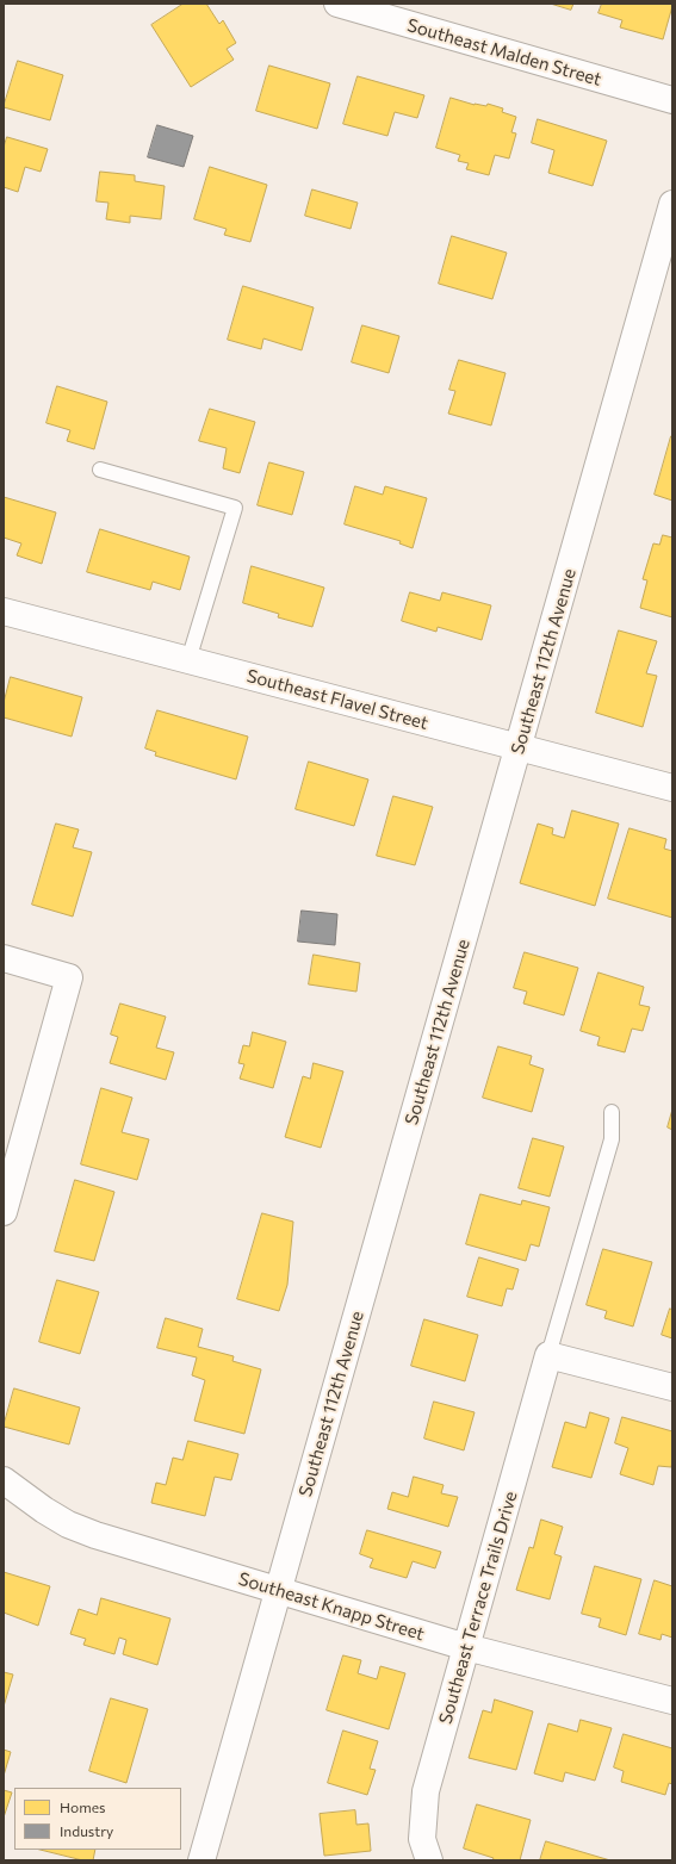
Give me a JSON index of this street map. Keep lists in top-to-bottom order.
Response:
{
  "streets": {
    "street": [
      "Southeast Malden Street",
      "Southeast 112th Avenue",
      "Southeast Flavel Street",
      "Southeast Knapp Street",
      "Southeast Terrace Trails Drive"
    ]
  },
  "crossings": [
    ["Southeast 112th Avenue", "Southeast Flavel Street"],
    ["Southeast 112th Avenue", "Southeast Knapp Street"],
    ["Southeast Knapp Street", "Southeast Terrace Trails Drive"]
  ],
  "legend": ["Homes", "Industry"]
}
